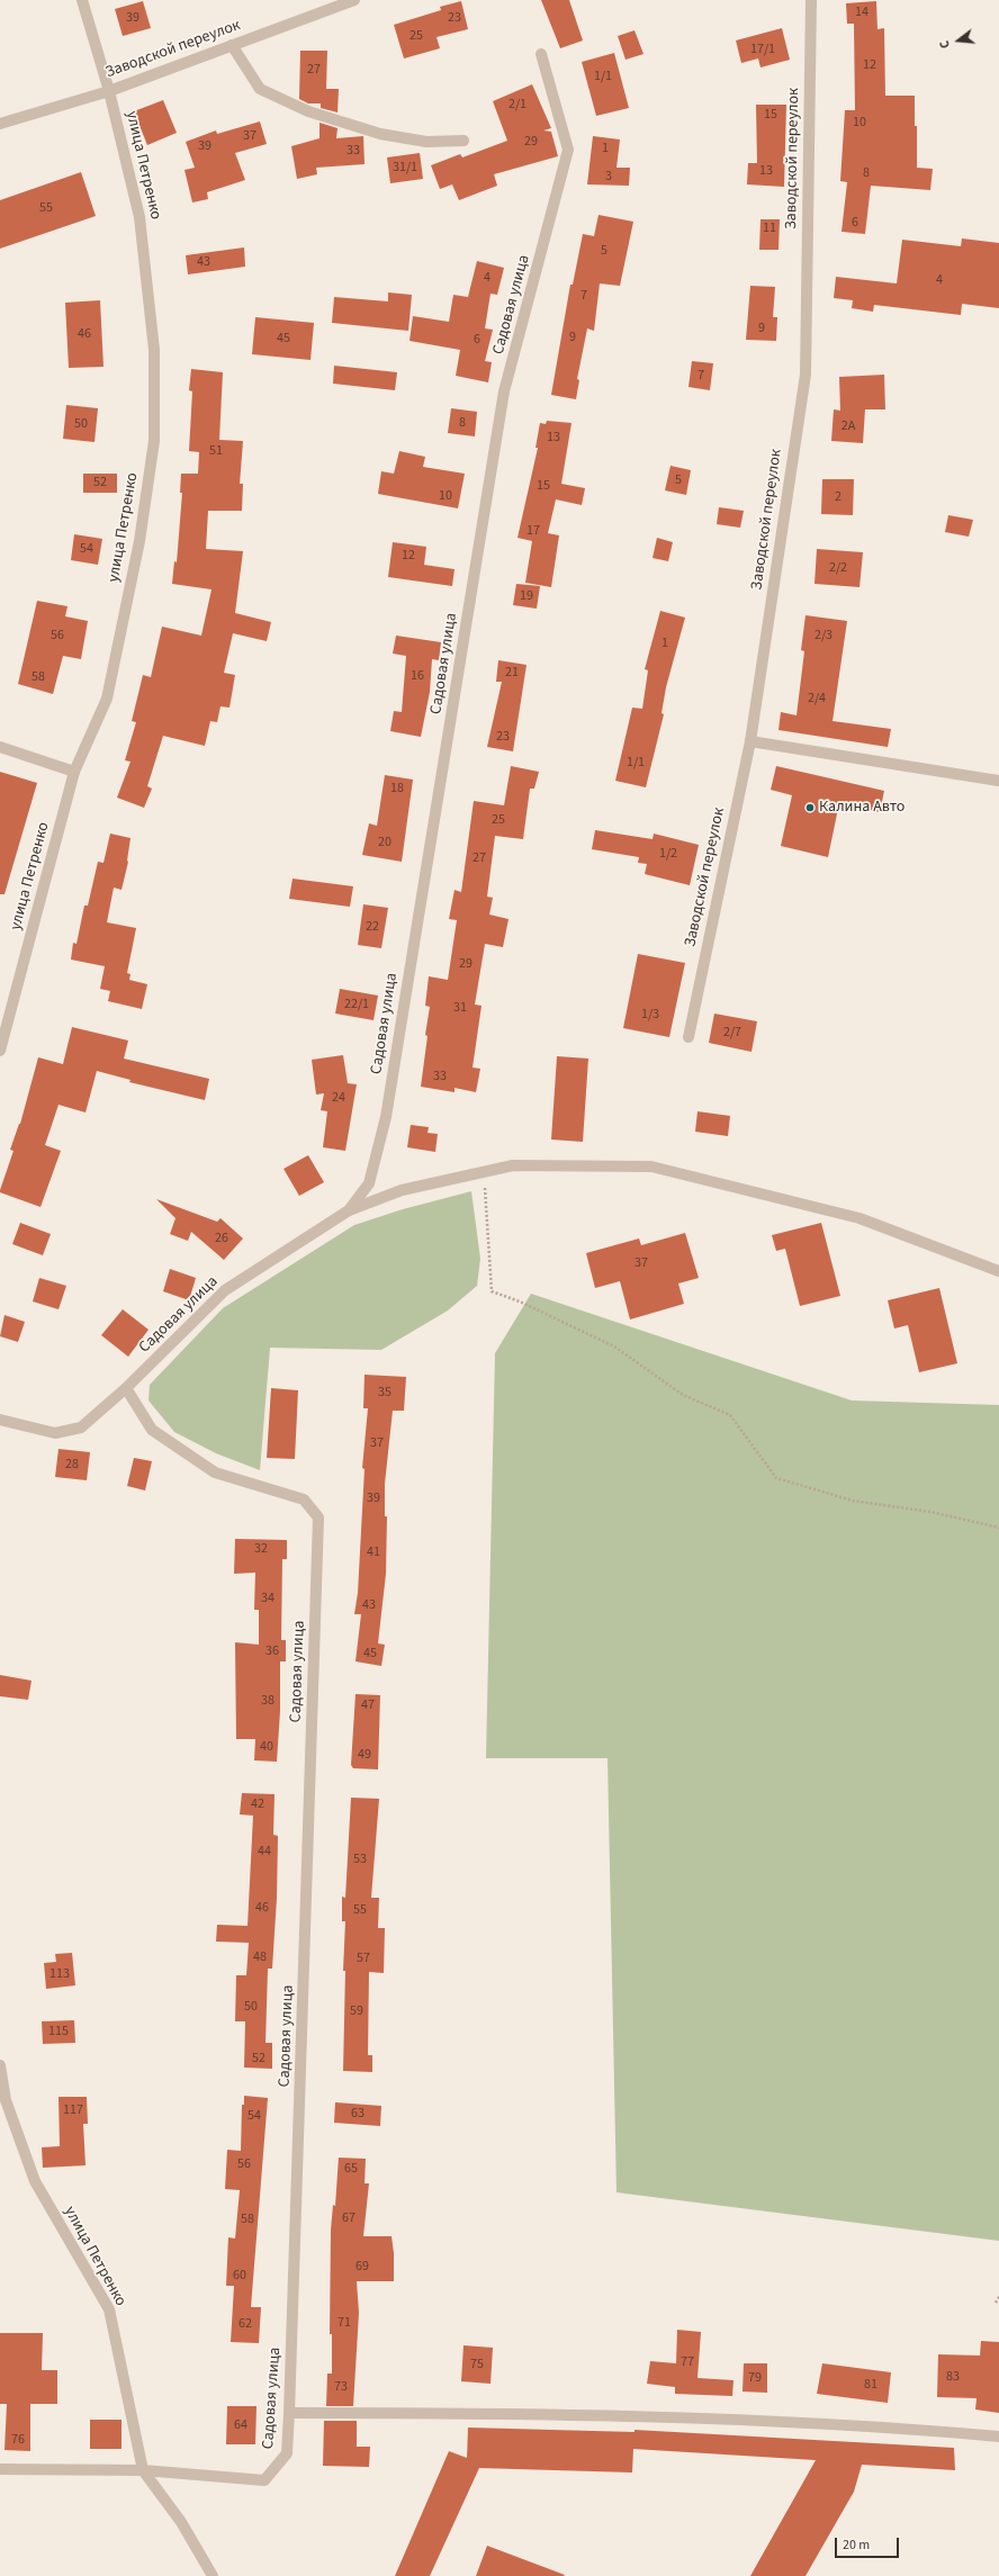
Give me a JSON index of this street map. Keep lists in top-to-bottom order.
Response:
{
  "streets": {
    "street": ["Заводской переулок", "улица Петренко", "Садовая улица"]
  },
  "crossings": [
    ["Заводской переулок", "улица Петренко"],
    ["улица Петренко", "Садовая улица"]
  ],
  "places": ["Калина Авто"],
  "house_numbers": [
    "14",
    "39",
    "23",
    "25",
    "17/1",
    "12",
    "27",
    "1/1",
    "2/1",
    "15",
    "10",
    "37",
    "29",
    "39",
    "1",
    "33",
    "31/1",
    "13",
    "8",
    "3",
    "55",
    "6",
    "11",
    "5",
    "43",
    "4",
    "4",
    "7",
    "9",
    "46",
    "9",
    "45",
    "6",
    "7",
    "8",
    "50",
    "2А",
    "13",
    "51",
    "5",
    "52",
    "15",
    "10",
    "2",
    "17",
    "54",
    "12",
    "2/2",
    "19",
    "56",
    "2/3",
    "1",
    "21",
    "16",
    "58",
    "2/4",
    "23",
    "1/1",
    "18",
    "25",
    "20",
    "1/2",
    "27",
    "22",
    "29",
    "22/1",
    "31",
    "1/3",
    "2/7",
    "33",
    "24",
    "26",
    "37",
    "35",
    "37",
    "28",
    "39",
    "32",
    "41",
    "34",
    "43",
    "36",
    "45",
    "38",
    "47",
    "40",
    "49",
    "42",
    "44",
    "53",
    "46",
    "55",
    "48",
    "57",
    "113",
    "50",
    "59",
    "115",
    "52",
    "117",
    "63",
    "54",
    "56",
    "65",
    "67",
    "58",
    "69",
    "60",
    "71",
    "62",
    "77",
    "75",
    "83",
    "79",
    "81",
    "73",
    "64",
    "76"
  ],
  "scale_bar": "20 m",
  "north": "left"
}
